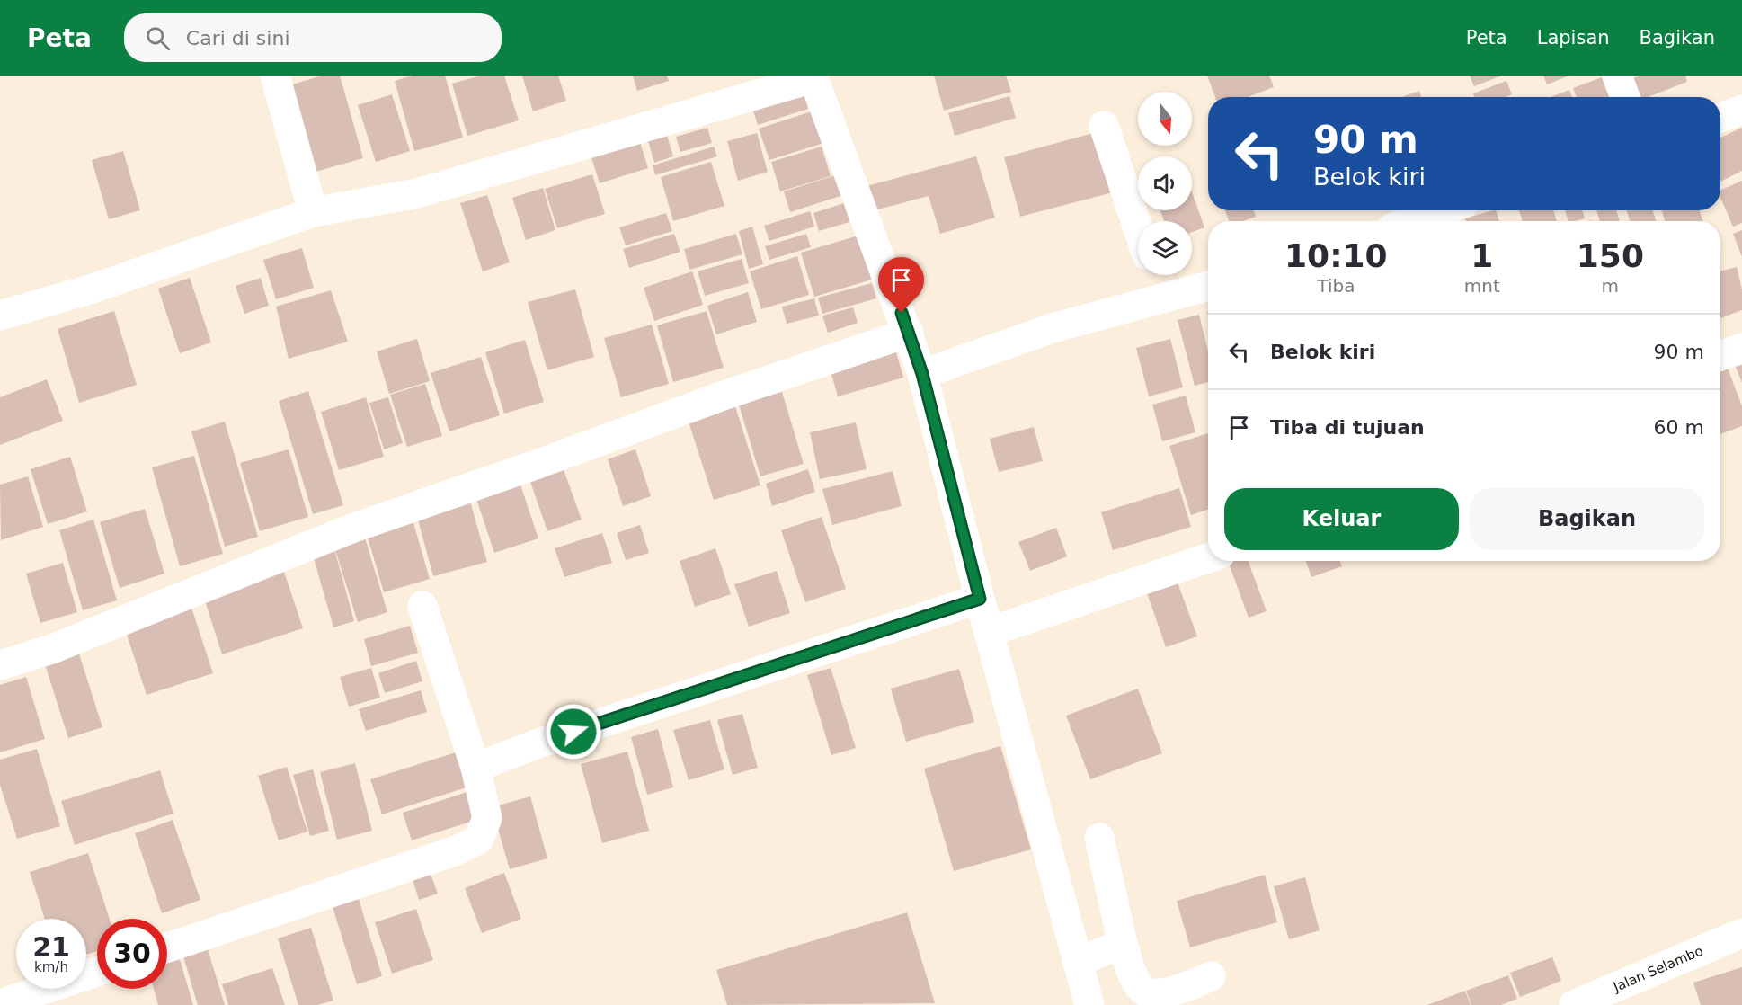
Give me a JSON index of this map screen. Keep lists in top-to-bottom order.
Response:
{
  "streets": {
    "street": ["Jalan Selambo"]
  },
  "north": "bottom",
  "page": {
    "header": "Peta",
    "search": "Cari di sini",
    "nav": ["Peta", "Lapisan", "Bagikan"],
    "turn": ["90 m", "Belok kiri"],
    "eta": [
      "10:10",
      "Tiba",
      "1",
      "mnt",
      "150",
      "m"
    ],
    "list": [
      {
        "name": "Belok kiri",
        "value": "90 m"
      },
      {
        "name": "Tiba di tujuan",
        "value": "60 m"
      }
    ],
    "buttons": ["Keluar", "Bagikan"],
    "speed": "21 km/h",
    "limit": "30"
  }
}
